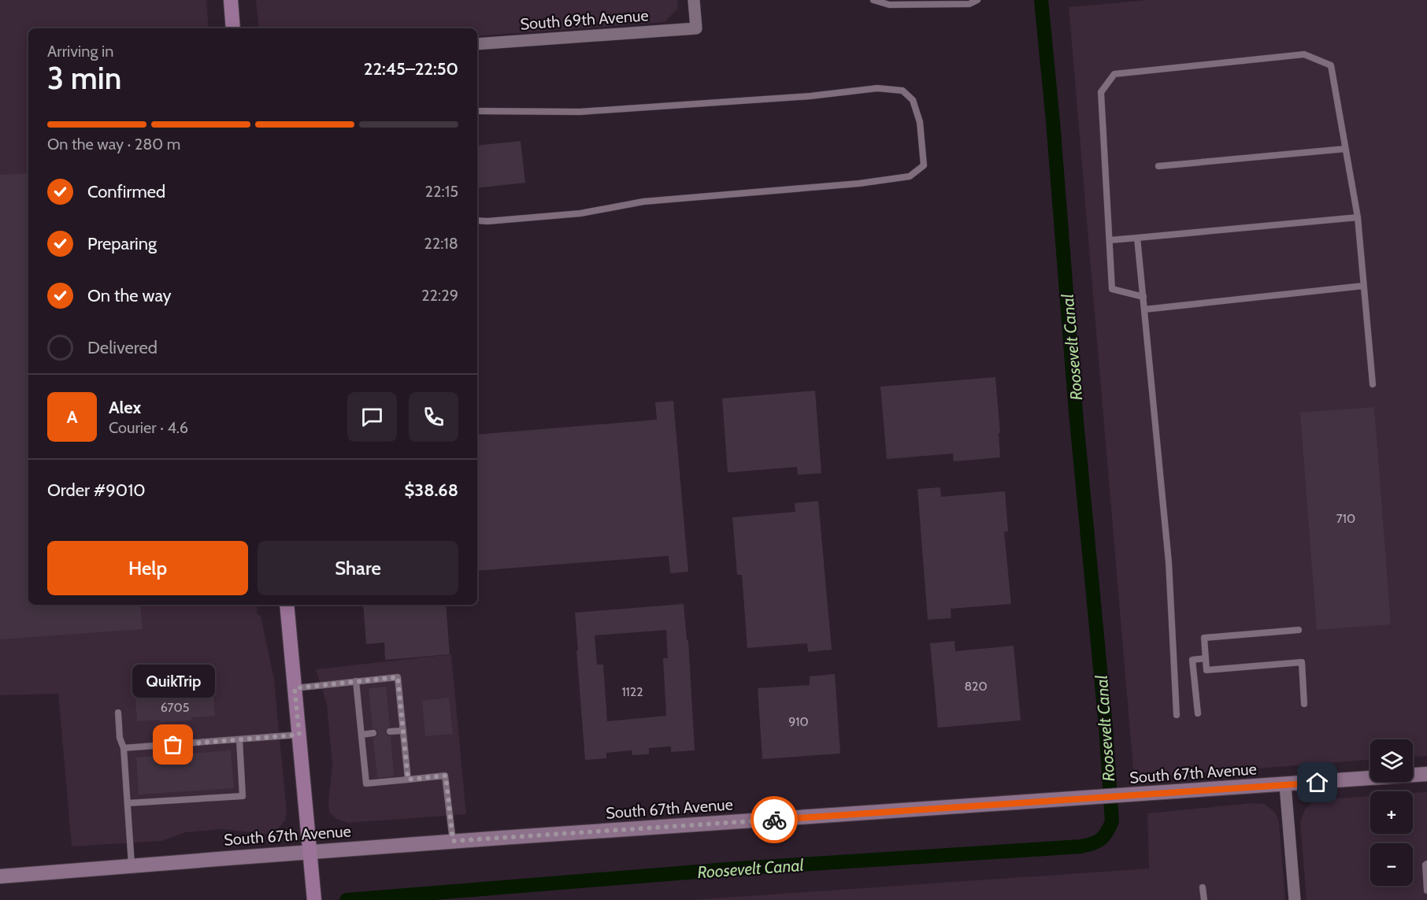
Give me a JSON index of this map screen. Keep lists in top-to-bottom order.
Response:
{
  "streets": {
    "main road": ["South 67th Avenue"],
    "street": ["South 69th Avenue"]
  },
  "water": ["Roosevelt Canal"],
  "places": ["QuikTrip"],
  "house_numbers": [
    "710",
    "820",
    "1122",
    "6705",
    "910"
  ],
  "page": {
    "heading": ["3 min", "Arriving in", "22:45–22:50"],
    "panel": [
      "Alex",
      "Courier · 4.6",
      "Order #9010",
      "$38.68"
    ],
    "bar": "On the way · 280 m",
    "list": [
      ["Confirmed", "22:15"],
      ["Preparing", "22:18"],
      ["On the way", "22:29"],
      "Delivered"
    ],
    "round": "A",
    "buttons": ["Help", "Share"],
    "bubble": "QuikTrip",
    "map_buttons": ["+", "−"]
  }
}
